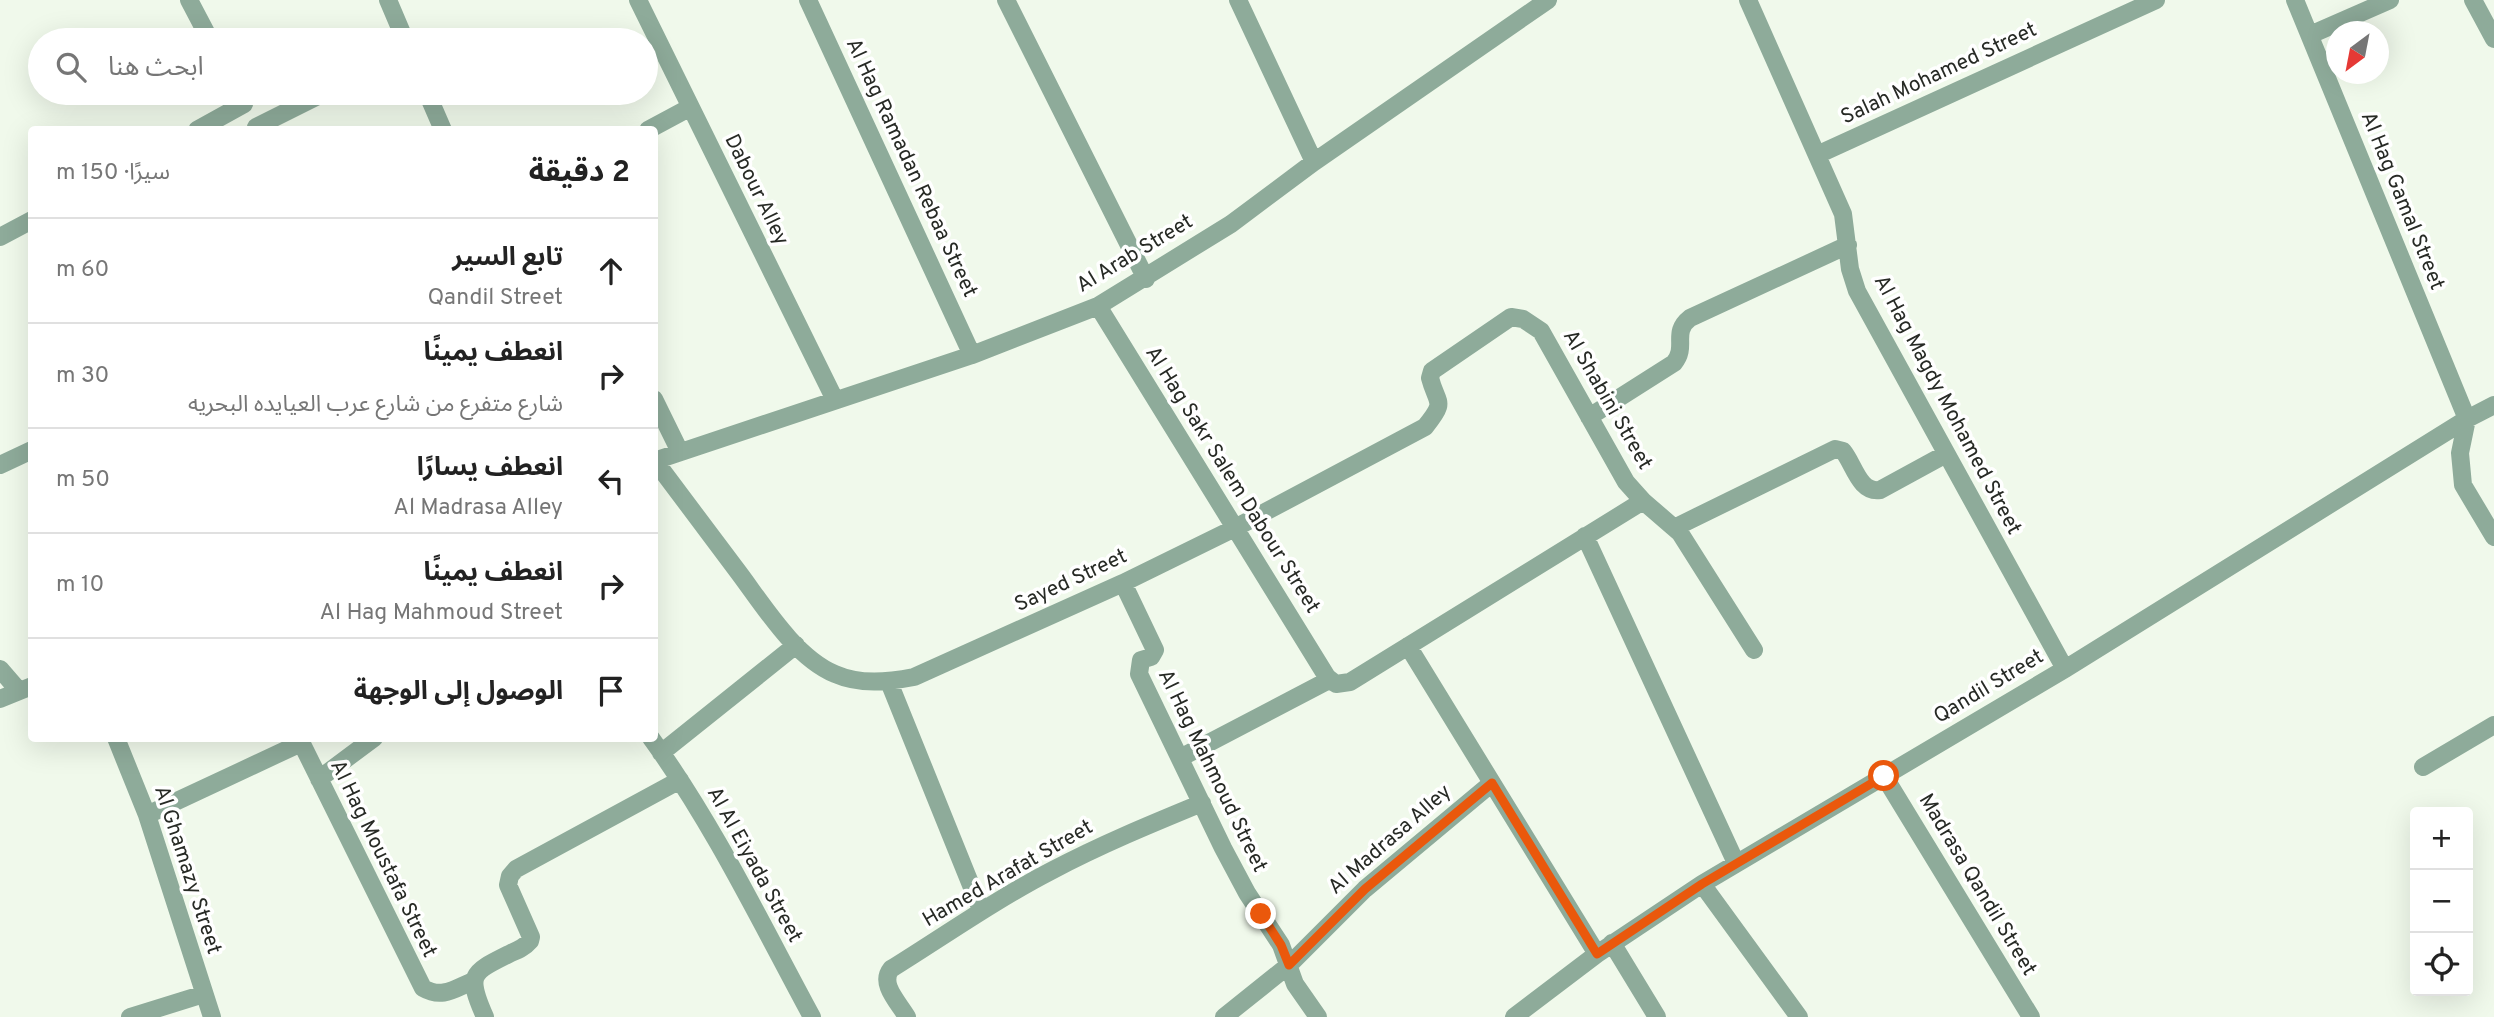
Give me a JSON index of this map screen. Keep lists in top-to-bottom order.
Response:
{
  "streets": {
    "street": [
      "Salah Mohamed Street",
      "Al Hag Ramadan Rebaa Street",
      "Dabour Alley",
      "Al Hag Gamal Street",
      "Al Arab Street",
      "Al Shabini Street",
      "Al Hag Magdy Mohamed Street",
      "Al Hag Sakr Salem Dabour Street",
      "Sayed Street",
      "Qandil Street",
      "Al Hag Mahmoud Street",
      "Al Madrasa Alley",
      "Al Hag Moustafa Street",
      "Al Al Eiyada Street",
      "Al Ghamazy Street",
      "Hamed Arafat Street",
      "Madrasa Qandil Street"
    ]
  },
  "crossings": [
    ["Salah Mohamed Street", "Al Hag Magdy Mohamed Street"],
    ["Al Hag Ramadan Rebaa Street", "Al Arab Street"],
    ["Dabour Alley", "Al Arab Street"],
    ["Al Hag Gamal Street", "Qandil Street"],
    ["Al Arab Street", "Al Hag Sakr Salem Dabour Street"],
    ["Al Shabini Street", "Sayed Street"],
    ["Al Hag Magdy Mohamed Street", "Qandil Street"],
    ["Al Hag Sakr Salem Dabour Street", "Sayed Street"],
    ["Sayed Street", "Al Hag Mahmoud Street"],
    ["Qandil Street", "Madrasa Qandil Street"],
    ["Al Hag Mahmoud Street", "Al Madrasa Alley"],
    ["Al Hag Mahmoud Street", "Hamed Arafat Street"]
  ],
  "north": "bottom left",
  "page": {
    "search": "ابحث هنا",
    "heading": ["2 دقيقة", "سيرًا · 150 m"],
    "list": [
      ["تابع السير", "Qandil Street", "60 m"],
      ["انعطف يمينًا", "شارع متفرع من شارع عرب العيايده البحريه", "30 m"],
      ["انعطف يسارًا", "Al Madrasa Alley", "50 m"],
      ["انعطف يمينًا", "Al Hag Mahmoud Street", "10 m"],
      "الوصول إلى الوجهة"
    ],
    "map_buttons": ["+", "−"]
  }
}
